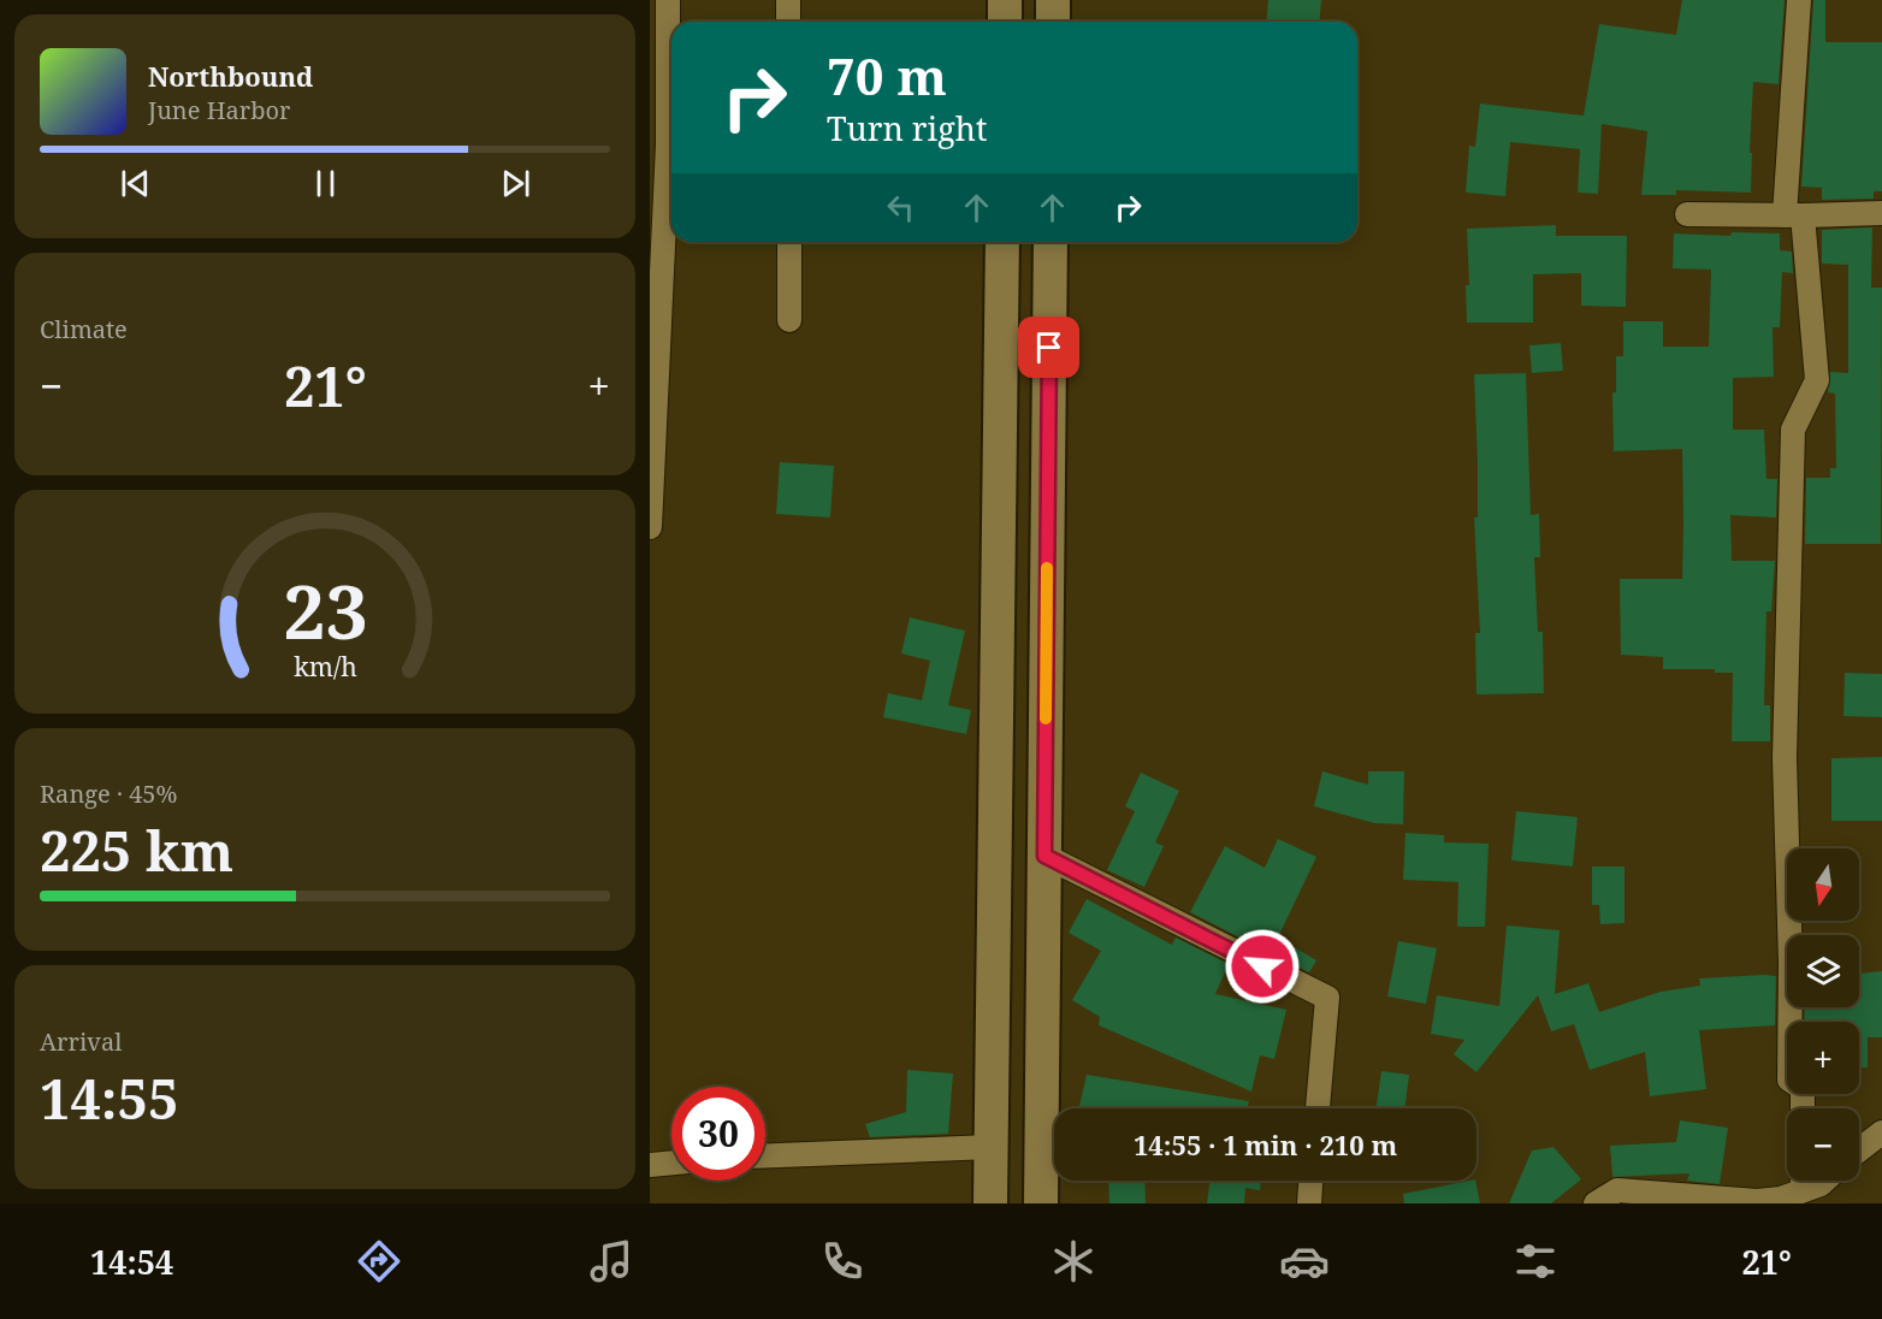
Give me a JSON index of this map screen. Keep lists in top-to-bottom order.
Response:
{
  "north": "bottom",
  "page": {
    "turn": ["70 m", "Turn right"],
    "song": ["Northbound", "June Harbor"],
    "tile": [
      "Climate",
      ["Range · 45%", "225 km"],
      ["Arrival", "14:55"]
    ],
    "heat": ["−", "21°", "+"],
    "map_buttons": ["+", "−"],
    "limit": "30",
    "trip": "14:55 · 1 min · 210 m",
    "tabs": ["14:54", "21°"],
    "gauge": ["23", "km/h"]
  }
}
